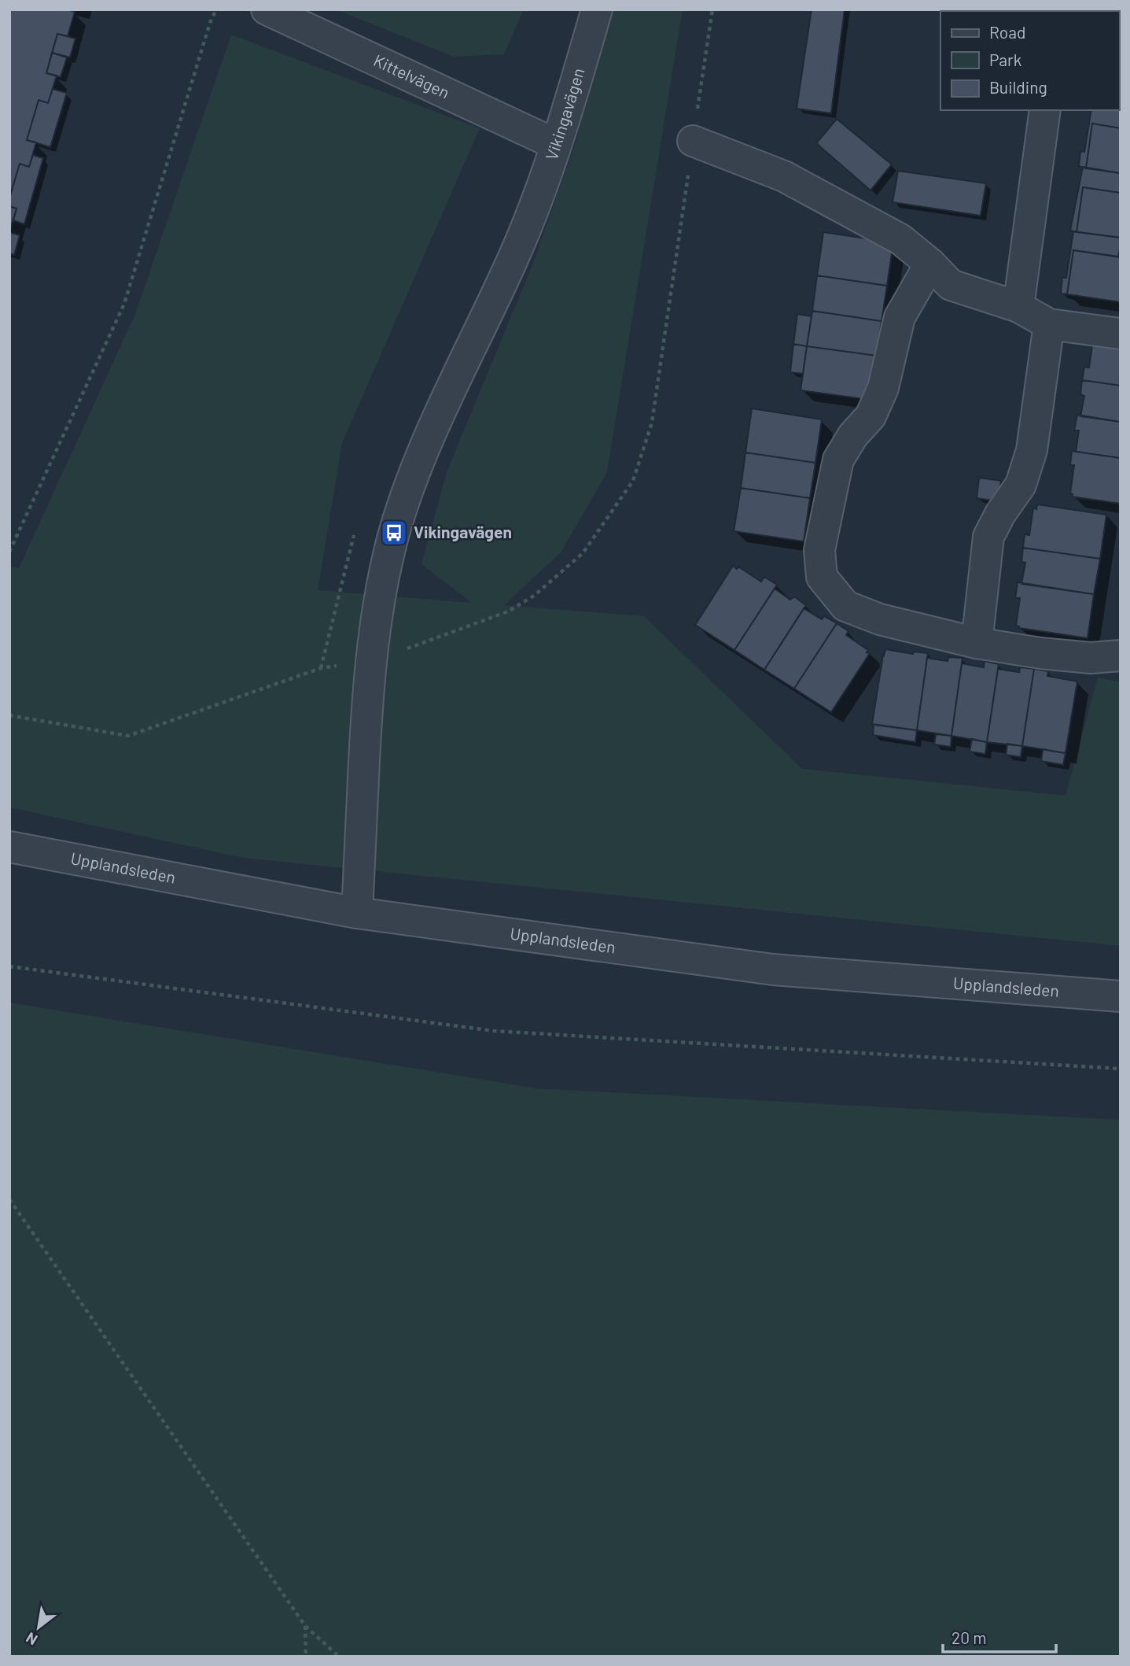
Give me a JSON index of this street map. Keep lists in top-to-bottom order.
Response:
{
  "streets": {
    "street": ["Kittelvägen", "Vikingavägen", "Upplandsleden"]
  },
  "crossings": [
    ["Kittelvägen", "Vikingavägen"],
    ["Vikingavägen", "Upplandsleden"]
  ],
  "places": {
    "bus stop": ["Vikingavägen"]
  },
  "legend": ["Road", "Park", "Building"],
  "scale_bar": "20 m",
  "north": "bottom left"
}
